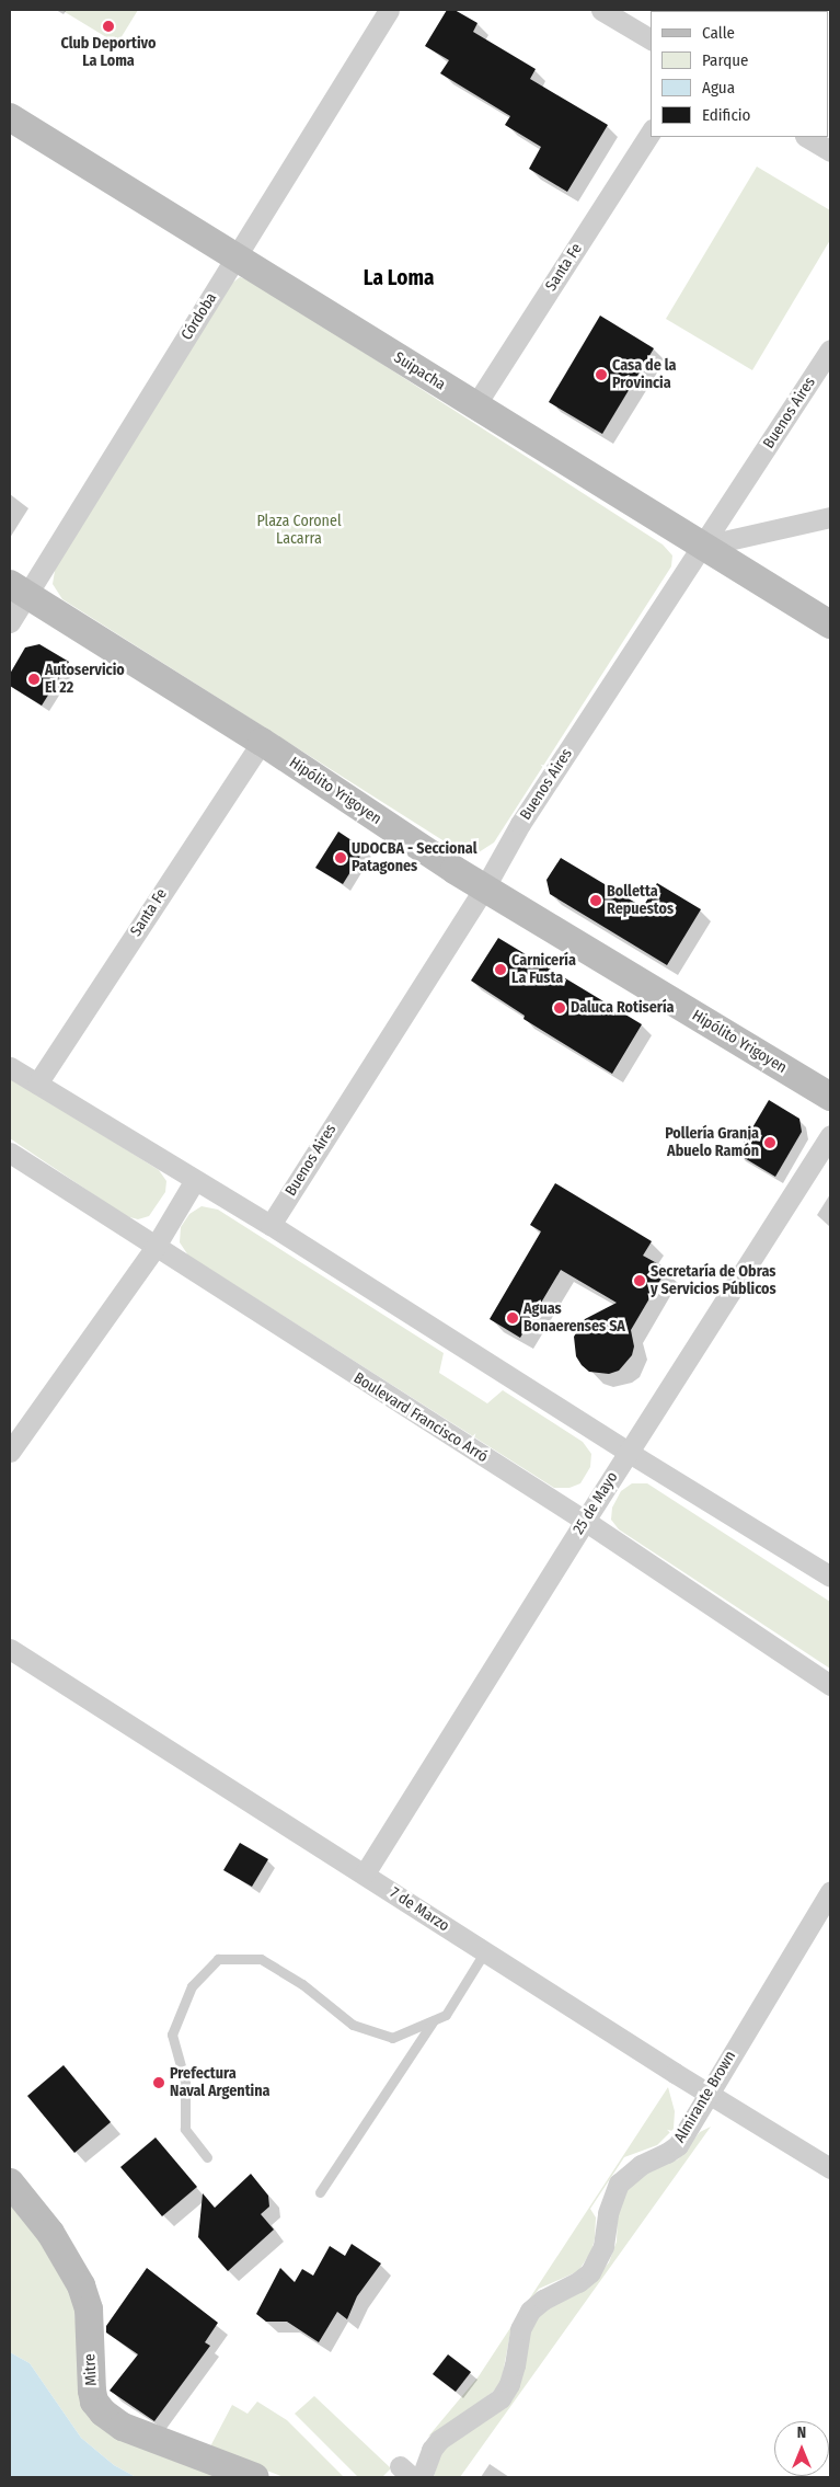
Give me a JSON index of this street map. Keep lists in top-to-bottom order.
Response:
{
  "streets": {
    "street": [
      "Santa Fe",
      "Córdoba",
      "Suipacha",
      "Buenos Aires",
      "Hipólito Yrigoyen",
      "Boulevard Francisco Arró",
      "25 de Mayo",
      "7 de Marzo",
      "Almirante Brown",
      "Mitre"
    ]
  },
  "crossings": [
    ["Santa Fe", "Suipacha"],
    ["Santa Fe", "Hipólito Yrigoyen"],
    ["Córdoba", "Suipacha"],
    ["Córdoba", "Hipólito Yrigoyen"],
    ["Suipacha", "Buenos Aires"],
    ["Buenos Aires", "Hipólito Yrigoyen"],
    ["Boulevard Francisco Arró", "25 de Mayo"],
    ["25 de Mayo", "7 de Marzo"],
    ["7 de Marzo", "Almirante Brown"]
  ],
  "districts": ["La Loma"],
  "parks": ["Plaza Coronel Lacarra"],
  "places": [
    "Club Deportivo La Loma",
    "Casa de la Provincia",
    "Autoservicio El 22",
    "UDOCBA - Seccional Patagones",
    "Bolletta Repuestos",
    "Carnicería La Fusta",
    "Daluca Rotisería",
    "Pollería Granja Abuelo Ramón",
    "Secretaría de Obras y Servicios Públicos",
    "Aguas Bonaerenses SA",
    "Prefectura Naval Argentina"
  ],
  "legend": [
    "Calle",
    "Parque",
    "Agua",
    "Edificio"
  ],
  "north": "top"
}
